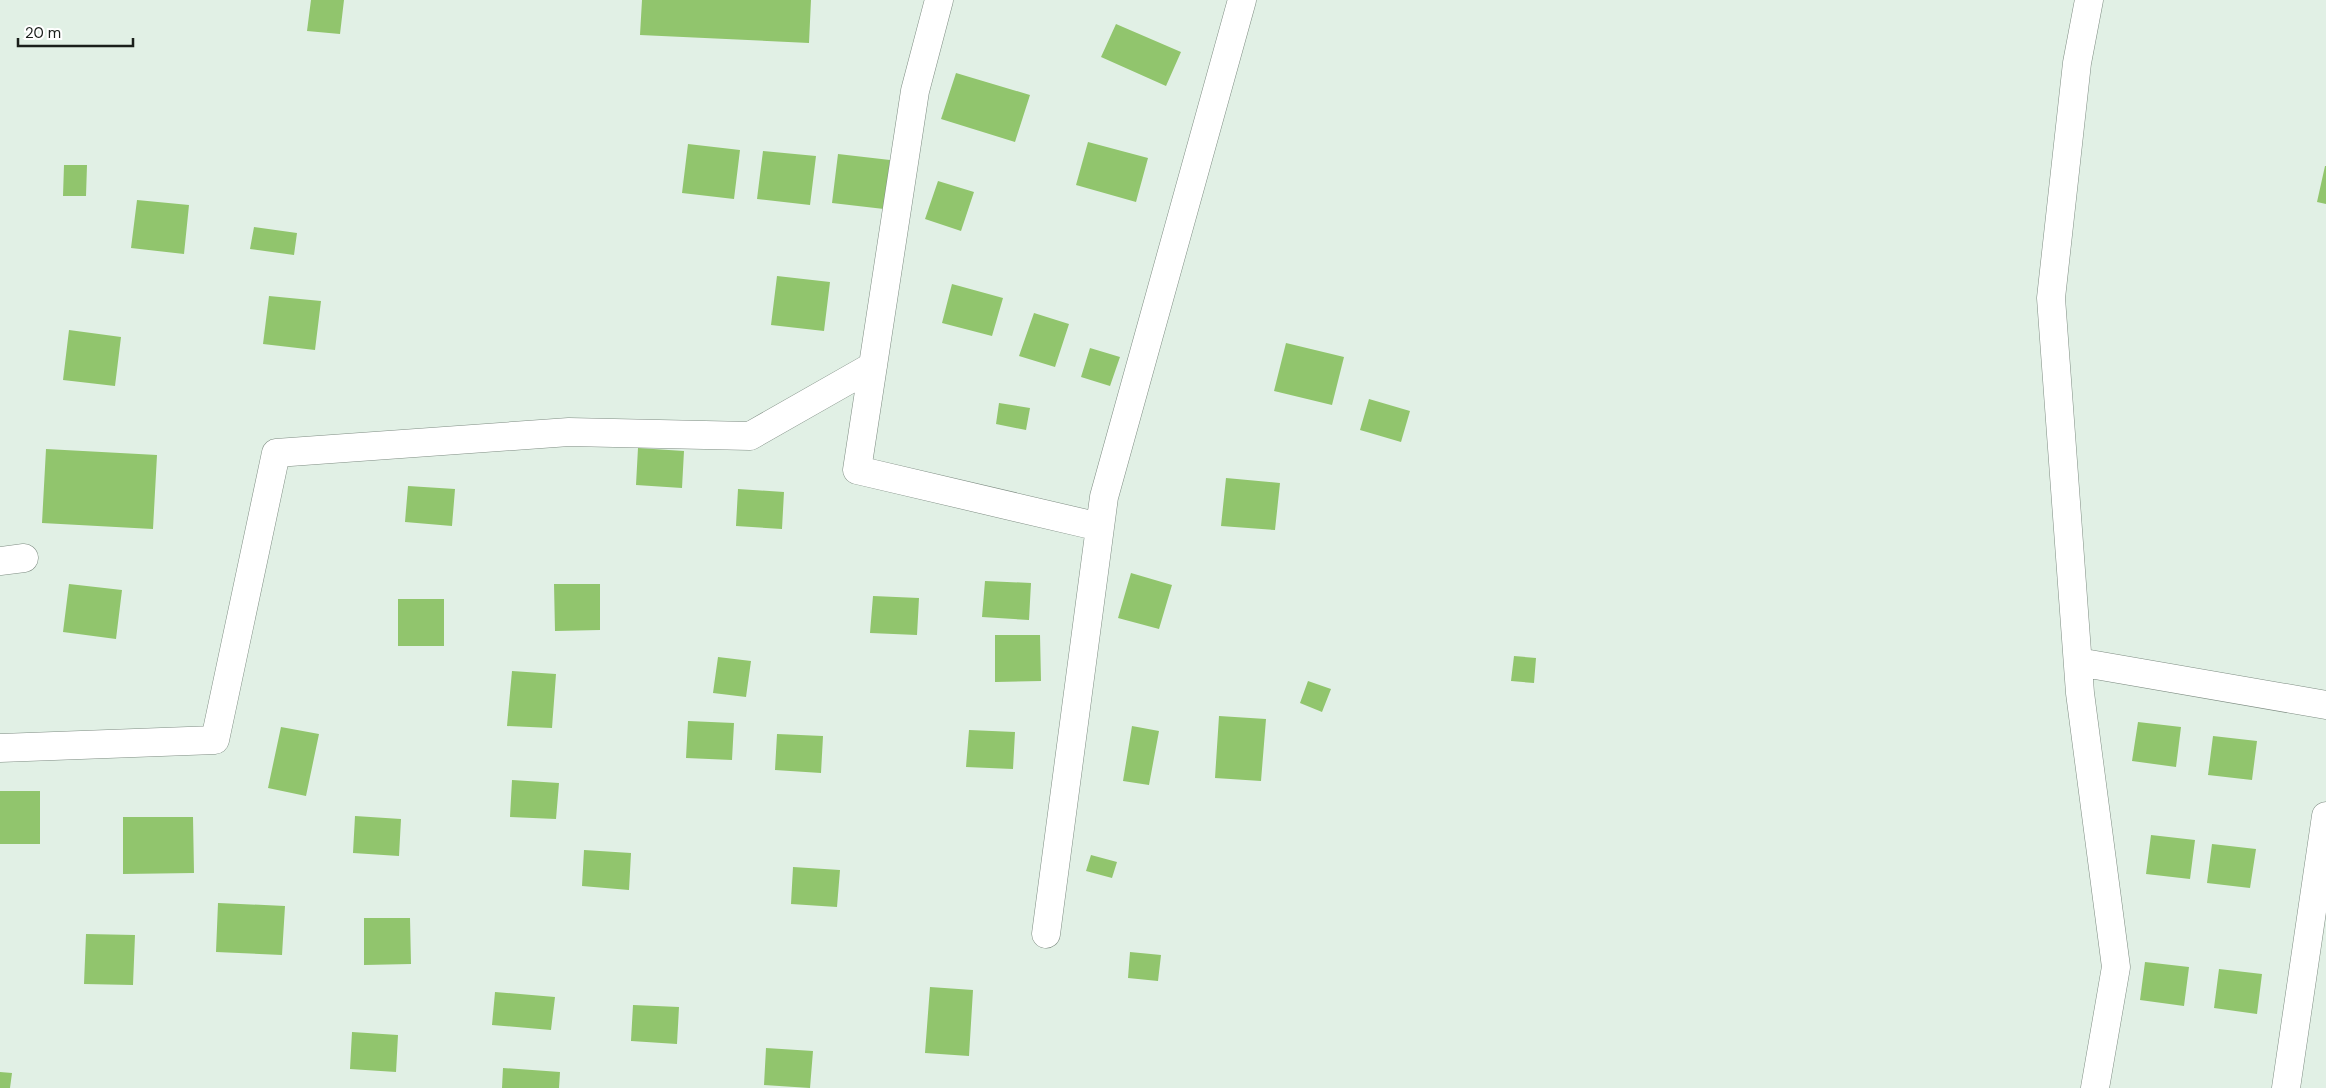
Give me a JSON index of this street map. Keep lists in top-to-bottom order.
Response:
{
  "scale_bar": "20 m"
}
